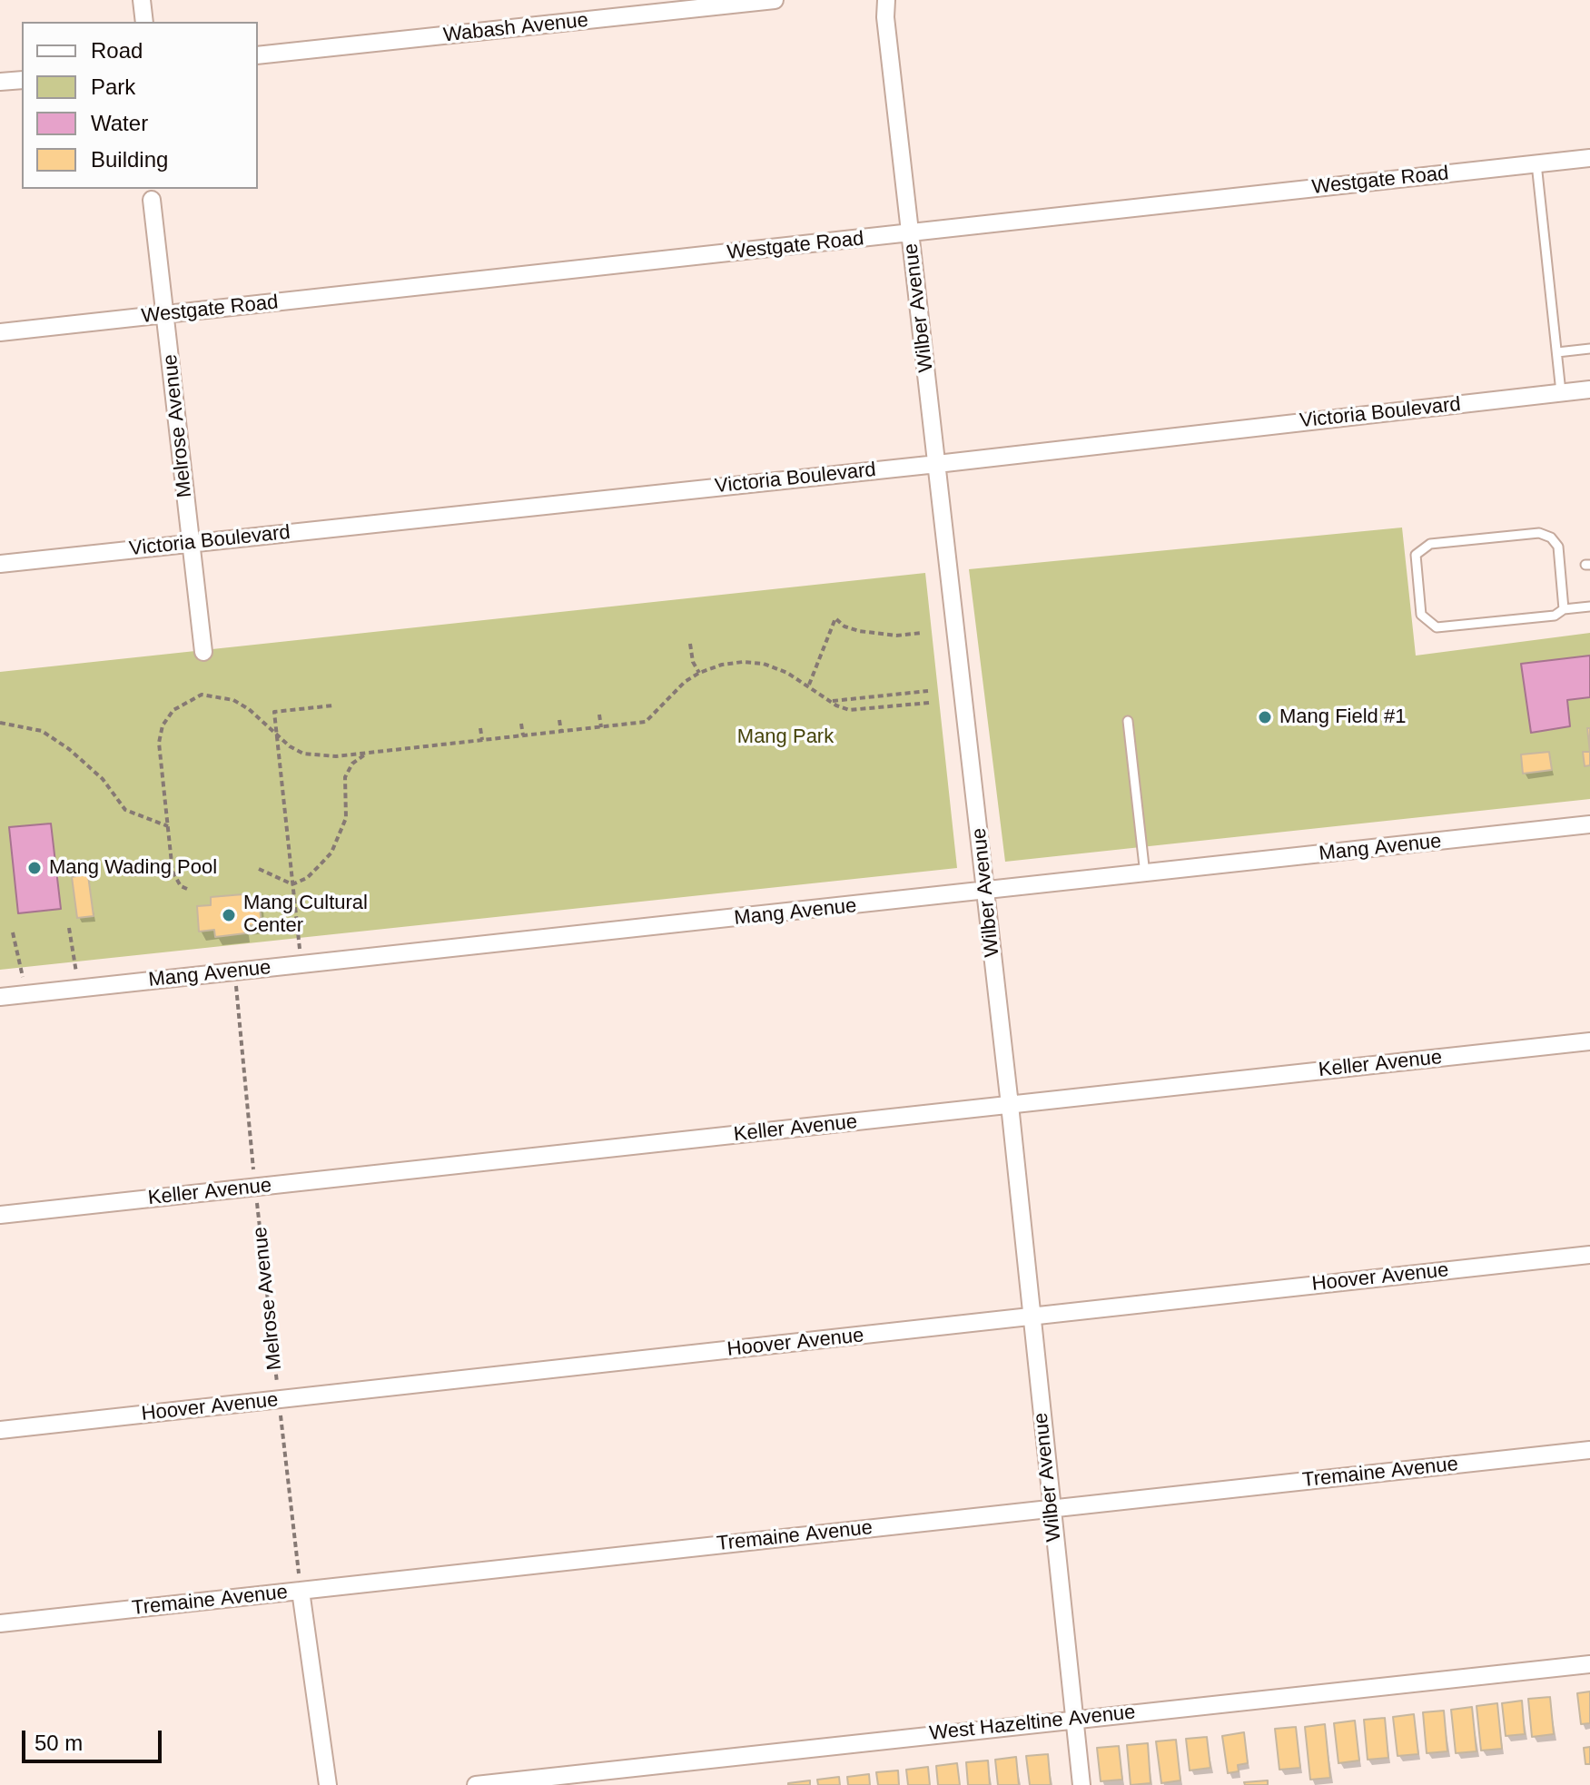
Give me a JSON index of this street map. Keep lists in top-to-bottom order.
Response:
{
  "streets": {
    "street": [
      "Wabash Avenue",
      "Westgate Road",
      "Wilber Avenue",
      "Victoria Boulevard",
      "Melrose Avenue",
      "Mang Avenue",
      "Keller Avenue",
      "Hoover Avenue",
      "Tremaine Avenue",
      "West Hazeltine Avenue"
    ]
  },
  "crossings": [
    ["Westgate Road", "Wilber Avenue"],
    ["Westgate Road", "Melrose Avenue"],
    ["Wilber Avenue", "Victoria Boulevard"],
    ["Wilber Avenue", "Mang Avenue"],
    ["Wilber Avenue", "Keller Avenue"],
    ["Wilber Avenue", "Hoover Avenue"],
    ["Wilber Avenue", "Tremaine Avenue"],
    ["Wilber Avenue", "West Hazeltine Avenue"],
    ["Victoria Boulevard", "Melrose Avenue"],
    ["Melrose Avenue", "Keller Avenue"],
    ["Melrose Avenue", "Hoover Avenue"],
    ["Melrose Avenue", "Tremaine Avenue"]
  ],
  "parks": ["Mang Park"],
  "places": ["Mang Field #1", "Mang Wading Pool", "Mang Cultural Center"],
  "legend": [
    "Road",
    "Park",
    "Water",
    "Building"
  ],
  "scale_bar": "50 m"
}
